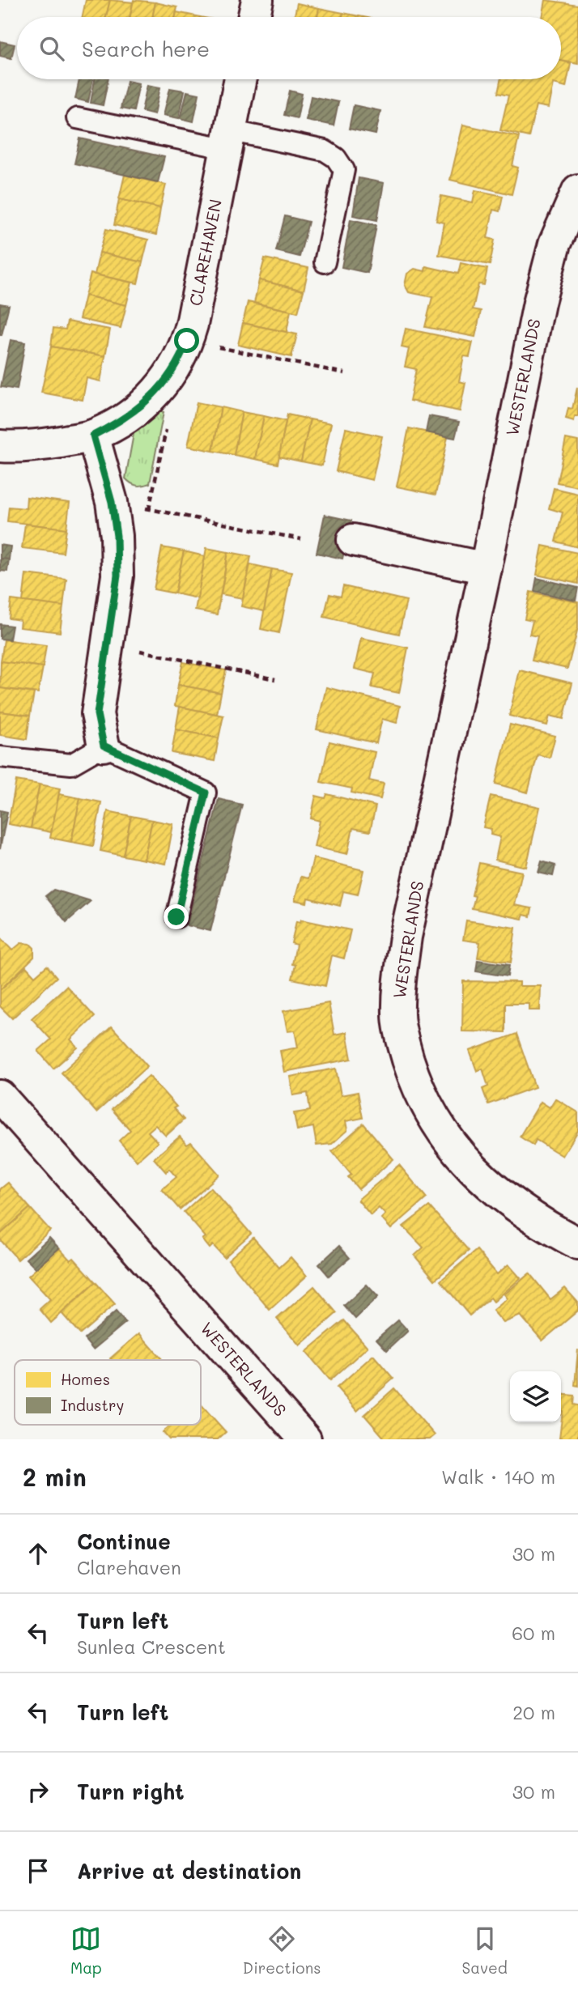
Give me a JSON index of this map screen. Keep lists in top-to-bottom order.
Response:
{
  "streets": {
    "street": ["CLAREHAVEN", "WESTERLANDS"]
  },
  "legend": ["Homes", "Industry"],
  "page": {
    "search": "Search here",
    "heading": ["2 min", "Walk · 140 m"],
    "list": [
      ["Continue", "Clarehaven", "30 m"],
      ["Turn left", "Sunlea Crescent", "60 m"],
      ["Turn left", "20 m"],
      ["Turn right", "30 m"],
      "Arrive at destination"
    ],
    "nav": ["Map", "Directions", "Saved"]
  }
}
